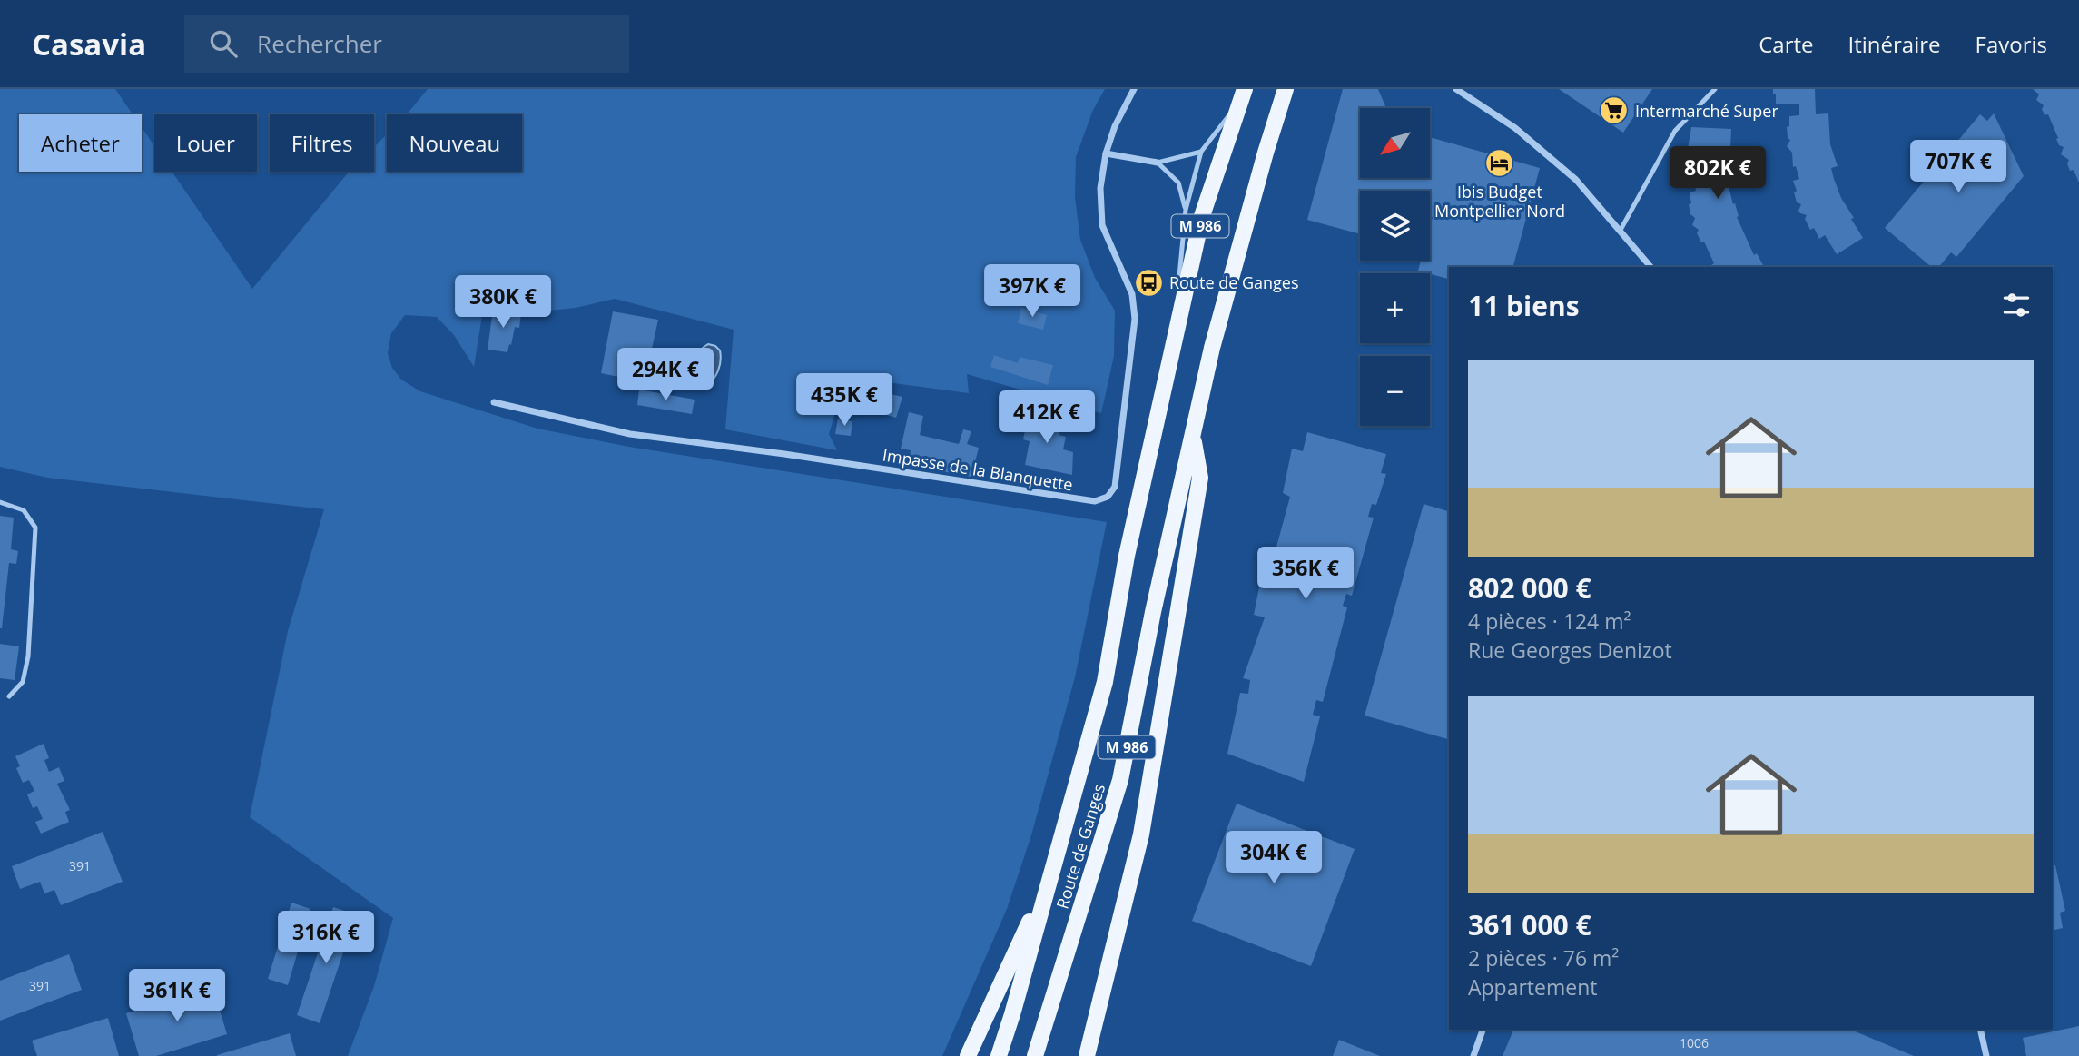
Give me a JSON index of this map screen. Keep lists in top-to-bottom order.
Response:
{
  "streets": {
    "main road": ["M 986", "Route de Ganges"],
    "street": ["Impasse de la Blanquette"]
  },
  "crossings": [
    ["M 986", "Route de Ganges"]
  ],
  "places": {
    "supermarket": ["Intermarché Super"],
    "hotel": ["Ibis Budget Montpellier Nord"],
    "bus stop": ["Route de Ganges"]
  },
  "house_numbers": ["391", "391", "1006"],
  "north": "bottom left",
  "page": {
    "header": "Casavia",
    "search": "Rechercher",
    "nav": ["Carte", "Itinéraire", "Favoris"],
    "map_buttons": ["+", "−"],
    "chip": [
      "Acheter",
      "Louer",
      "Filtres",
      "Nouveau"
    ],
    "price": [
      "707K €",
      "802K €",
      "397K €",
      "380K €",
      "294K €",
      "435K €",
      "412K €",
      "356K €",
      "304K €",
      "316K €",
      "361K €"
    ],
    "heading": "11 biens",
    "list": [
      {
        "name": "802 000 €",
        "note": "4 pièces · 124 m² · Rue Georges Denizot"
      },
      {
        "name": "361 000 €",
        "note": "2 pièces · 76 m² · Appartement"
      }
    ]
  }
}
